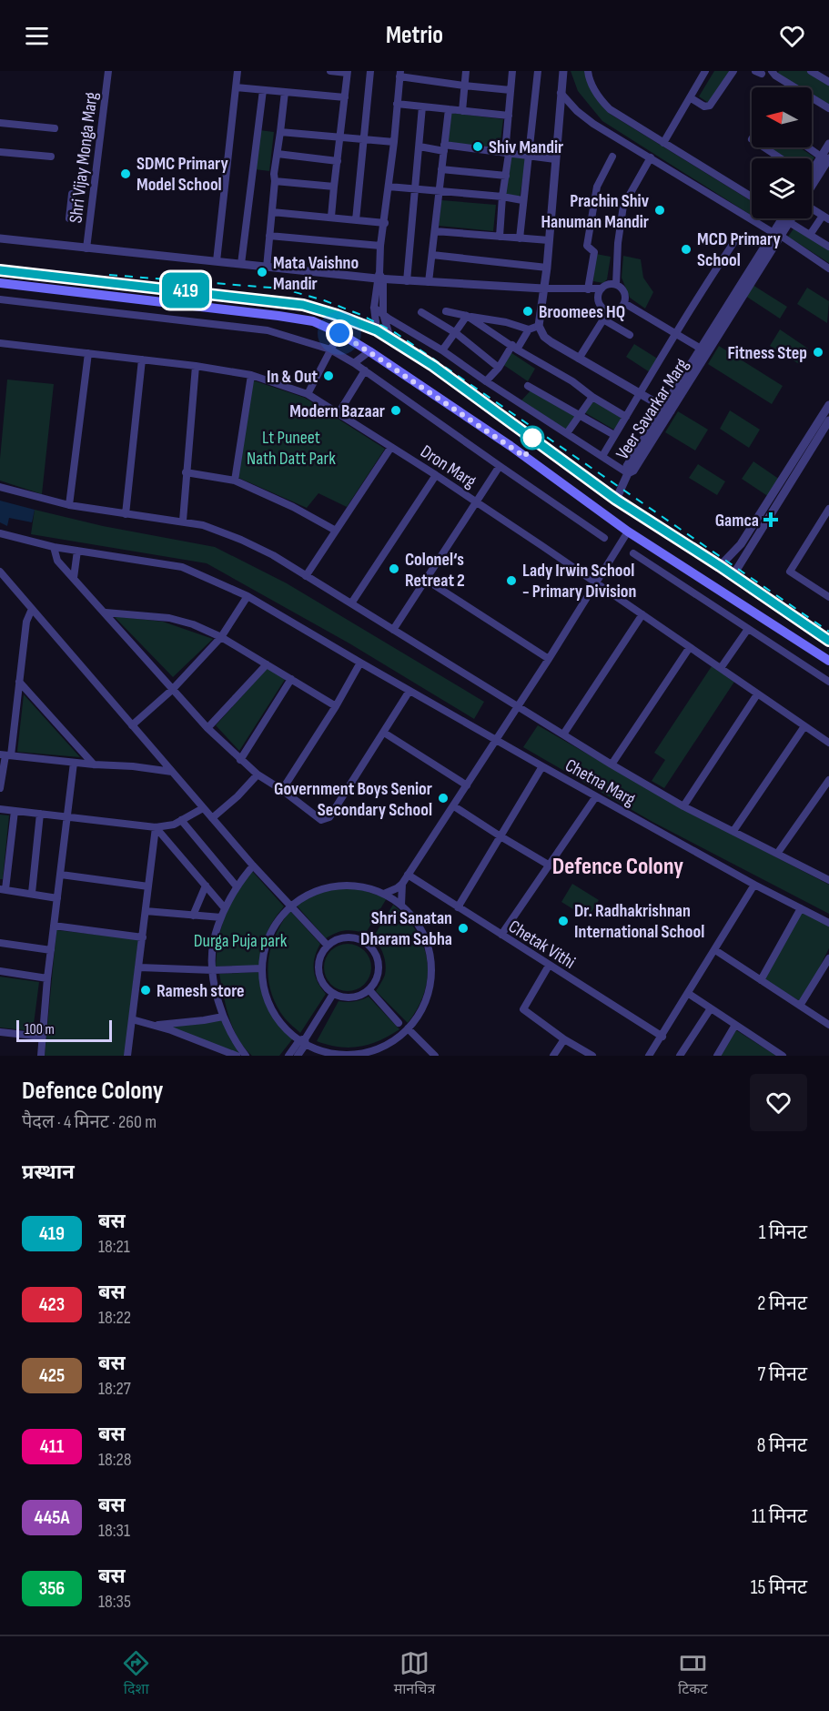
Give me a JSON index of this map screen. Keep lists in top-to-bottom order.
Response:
{
  "streets": {
    "street": [
      "Shri Vijay Monga Marg",
      "Veer Savarkar Marg",
      "Dron Marg",
      "Chetna Marg",
      "Chetak Vithi"
    ]
  },
  "districts": ["Defence Colony"],
  "parks": ["Lt Puneet Nath Datt Park", "Durga Puja park"],
  "places": {
    "other": [
      "Shiv Mandir",
      "SDMC Primary Model School",
      "Prachin Shiv Hanuman Mandir",
      "MCD Primary School",
      "Mata Vaishno Mandir",
      "Broomees HQ",
      "Fitness Step",
      "In & Out",
      "Modern Bazaar",
      "Colonel‘s Retreat 2",
      "Lady Irwin School - Primary Division",
      "Government Boys Senior Secondary School",
      "Dr. Radhakrishnan International School",
      "Shri Sanatan Dharam Sabha",
      "Ramesh store"
    ],
    "health": ["Gamca"]
  },
  "lines": ["bus line 419"],
  "scale_bar": "100 m",
  "north": "left",
  "page": {
    "header": "Metrio",
    "on_map": "419",
    "scale": "100 m",
    "heading": [
      ["Defence Colony", "पैदल · 4 मिनट · 260 m"],
      "प्रस्थान"
    ],
    "list": [
      {
        "mark": "419",
        "name": "बस",
        "note": "18:21",
        "value": "1 मिनट"
      },
      {
        "mark": "423",
        "name": "बस",
        "note": "18:22",
        "value": "2 मिनट"
      },
      {
        "mark": "425",
        "name": "बस",
        "note": "18:27",
        "value": "7 मिनट"
      },
      {
        "mark": "411",
        "name": "बस",
        "note": "18:28",
        "value": "8 मिनट"
      },
      {
        "mark": "445A",
        "name": "बस",
        "note": "18:31",
        "value": "11 मिनट"
      },
      {
        "mark": "356",
        "name": "बस",
        "note": "18:35",
        "value": "15 मिनट"
      }
    ],
    "tabs": ["दिशा", "मानचित्र", "टिकट"]
  }
}
